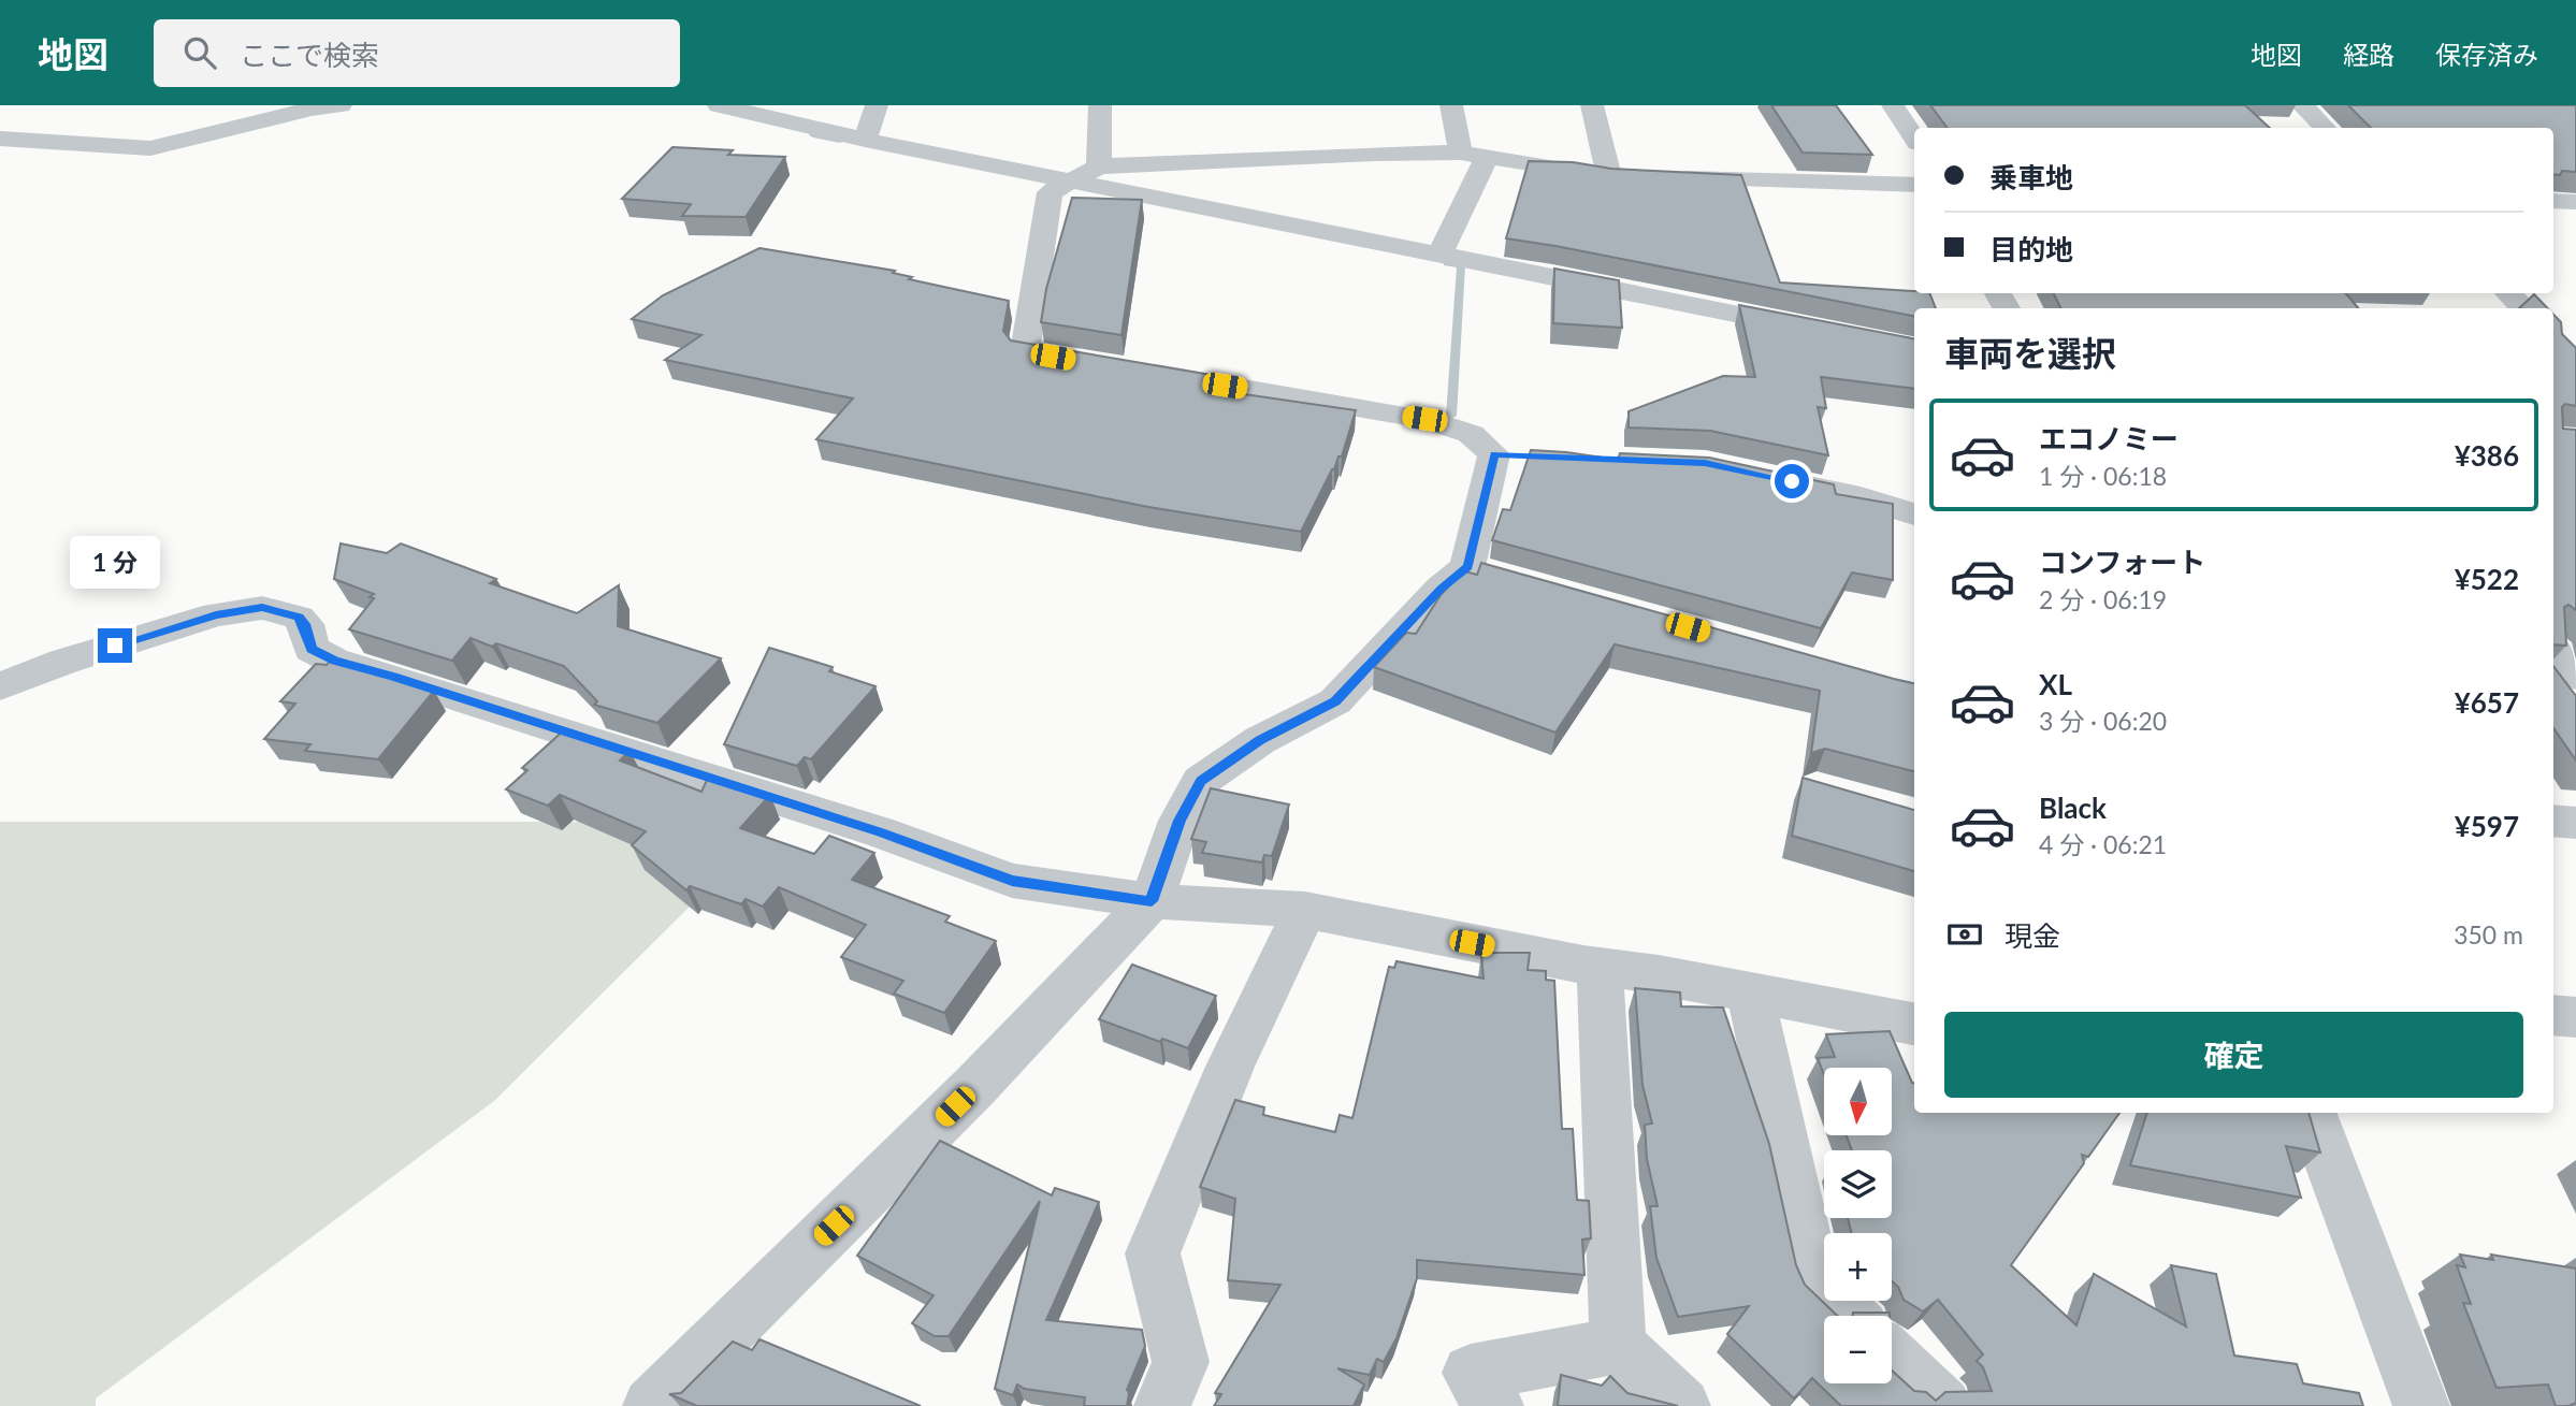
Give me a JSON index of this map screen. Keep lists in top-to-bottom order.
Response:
{
  "north": "bottom",
  "page": {
    "header": "地図",
    "search": "ここで検索",
    "nav": ["地図", "経路", "保存済み"],
    "banner": ["乗車地", "目的地"],
    "heading": "車両を選択",
    "list": [
      {
        "name": "エコノミー",
        "note": "1 分 · 06:18",
        "value": "¥386"
      },
      {
        "name": "コンフォート",
        "note": "2 分 · 06:19",
        "value": "¥522"
      },
      {
        "name": "XL",
        "note": "3 分 · 06:20",
        "value": "¥657"
      },
      {
        "name": "Black",
        "note": "4 分 · 06:21",
        "value": "¥597"
      }
    ],
    "bubble": "1 分",
    "pay": ["現金", "350 m"],
    "buttons": "確定",
    "map_buttons": ["+", "−"]
  }
}
